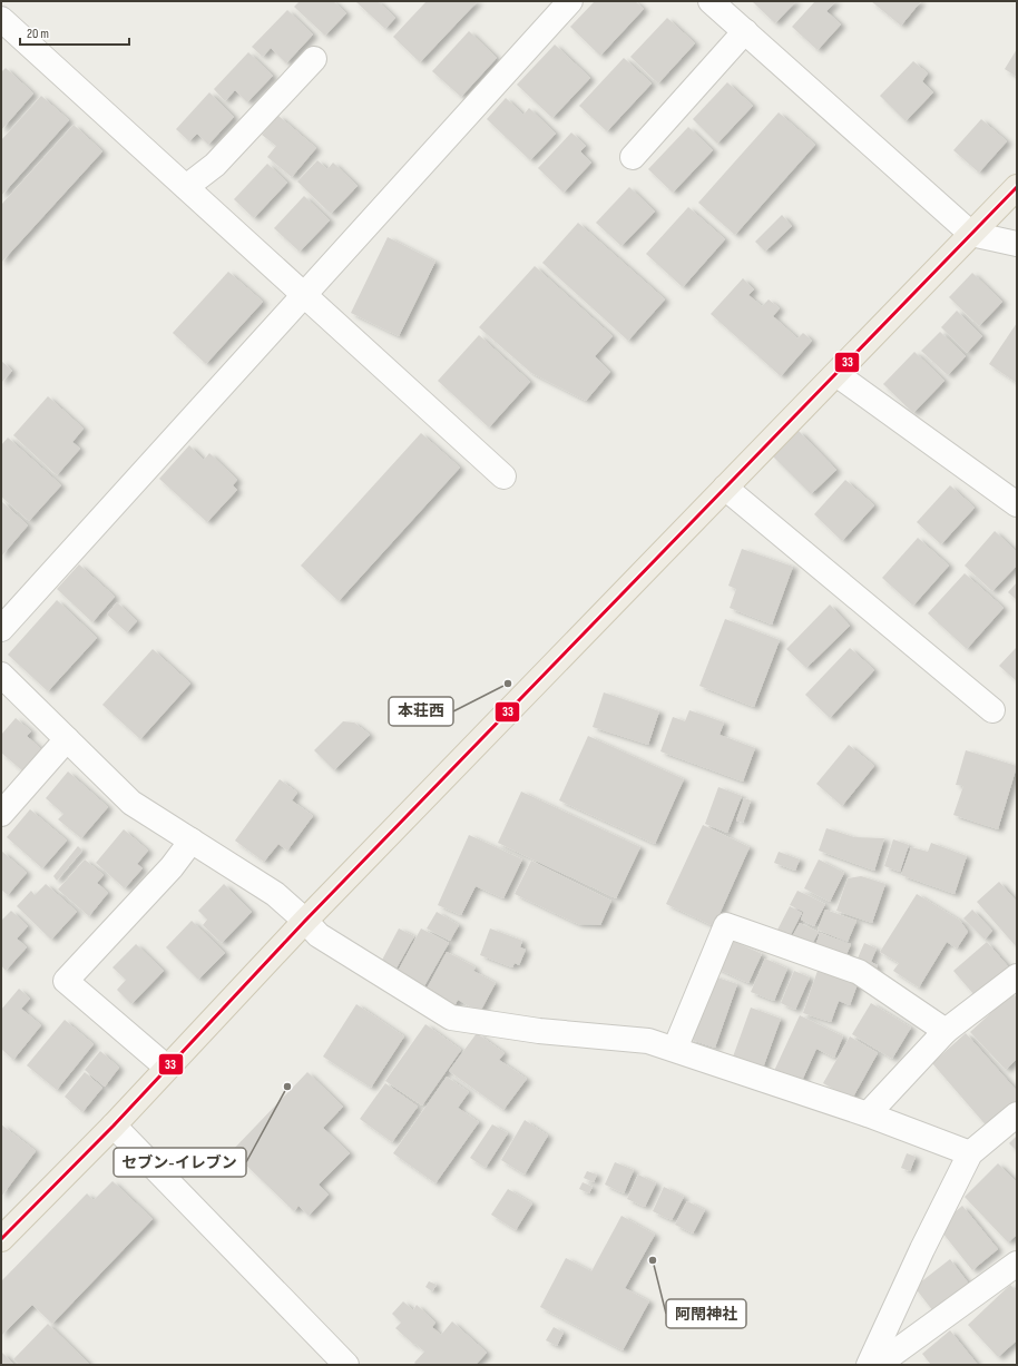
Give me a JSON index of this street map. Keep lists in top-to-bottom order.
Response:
{
  "places": ["本荘西", "セブン-イレブン", "阿閇神社"],
  "lines": ["transit line 33"],
  "scale_bar": "20 m"
}
